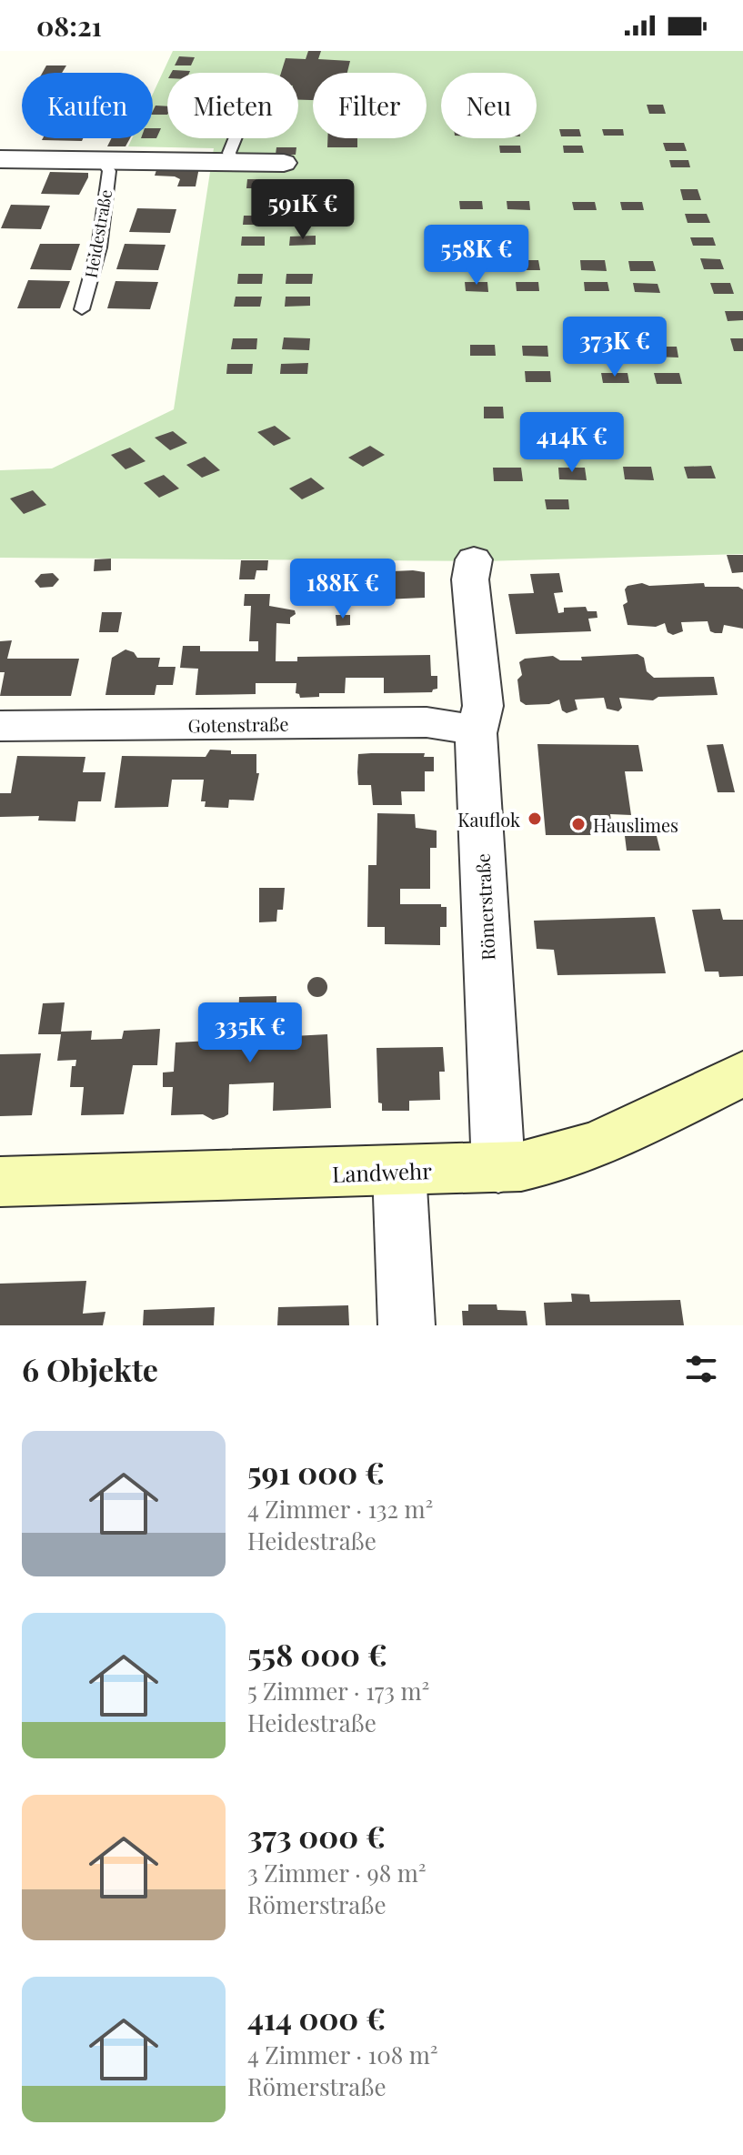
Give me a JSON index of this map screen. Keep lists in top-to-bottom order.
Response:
{
  "streets": {
    "street": ["Gotenstraße", "Römerstraße", "Landwehr"],
    "lane": ["Heidestraße"]
  },
  "crossings": [
    ["Gotenstraße", "Römerstraße"],
    ["Römerstraße", "Landwehr"]
  ],
  "places": ["Kauflok", "Hauslimes"],
  "page": {
    "status": "08:21",
    "chip": [
      "Kaufen",
      "Mieten",
      "Filter",
      "Neu"
    ],
    "price": [
      "591K €",
      "558K €",
      "373K €",
      "414K €",
      "188K €",
      "335K €"
    ],
    "heading": "6 Objekte",
    "list": [
      {
        "name": "591 000 €",
        "note": "4 Zimmer · 132 m² · Heidestraße"
      },
      {
        "name": "558 000 €",
        "note": "5 Zimmer · 173 m² · Heidestraße"
      },
      {
        "name": "373 000 €",
        "note": "3 Zimmer · 98 m² · Römerstraße"
      },
      {
        "name": "414 000 €",
        "note": "4 Zimmer · 108 m² · Römerstraße"
      }
    ]
  }
}
